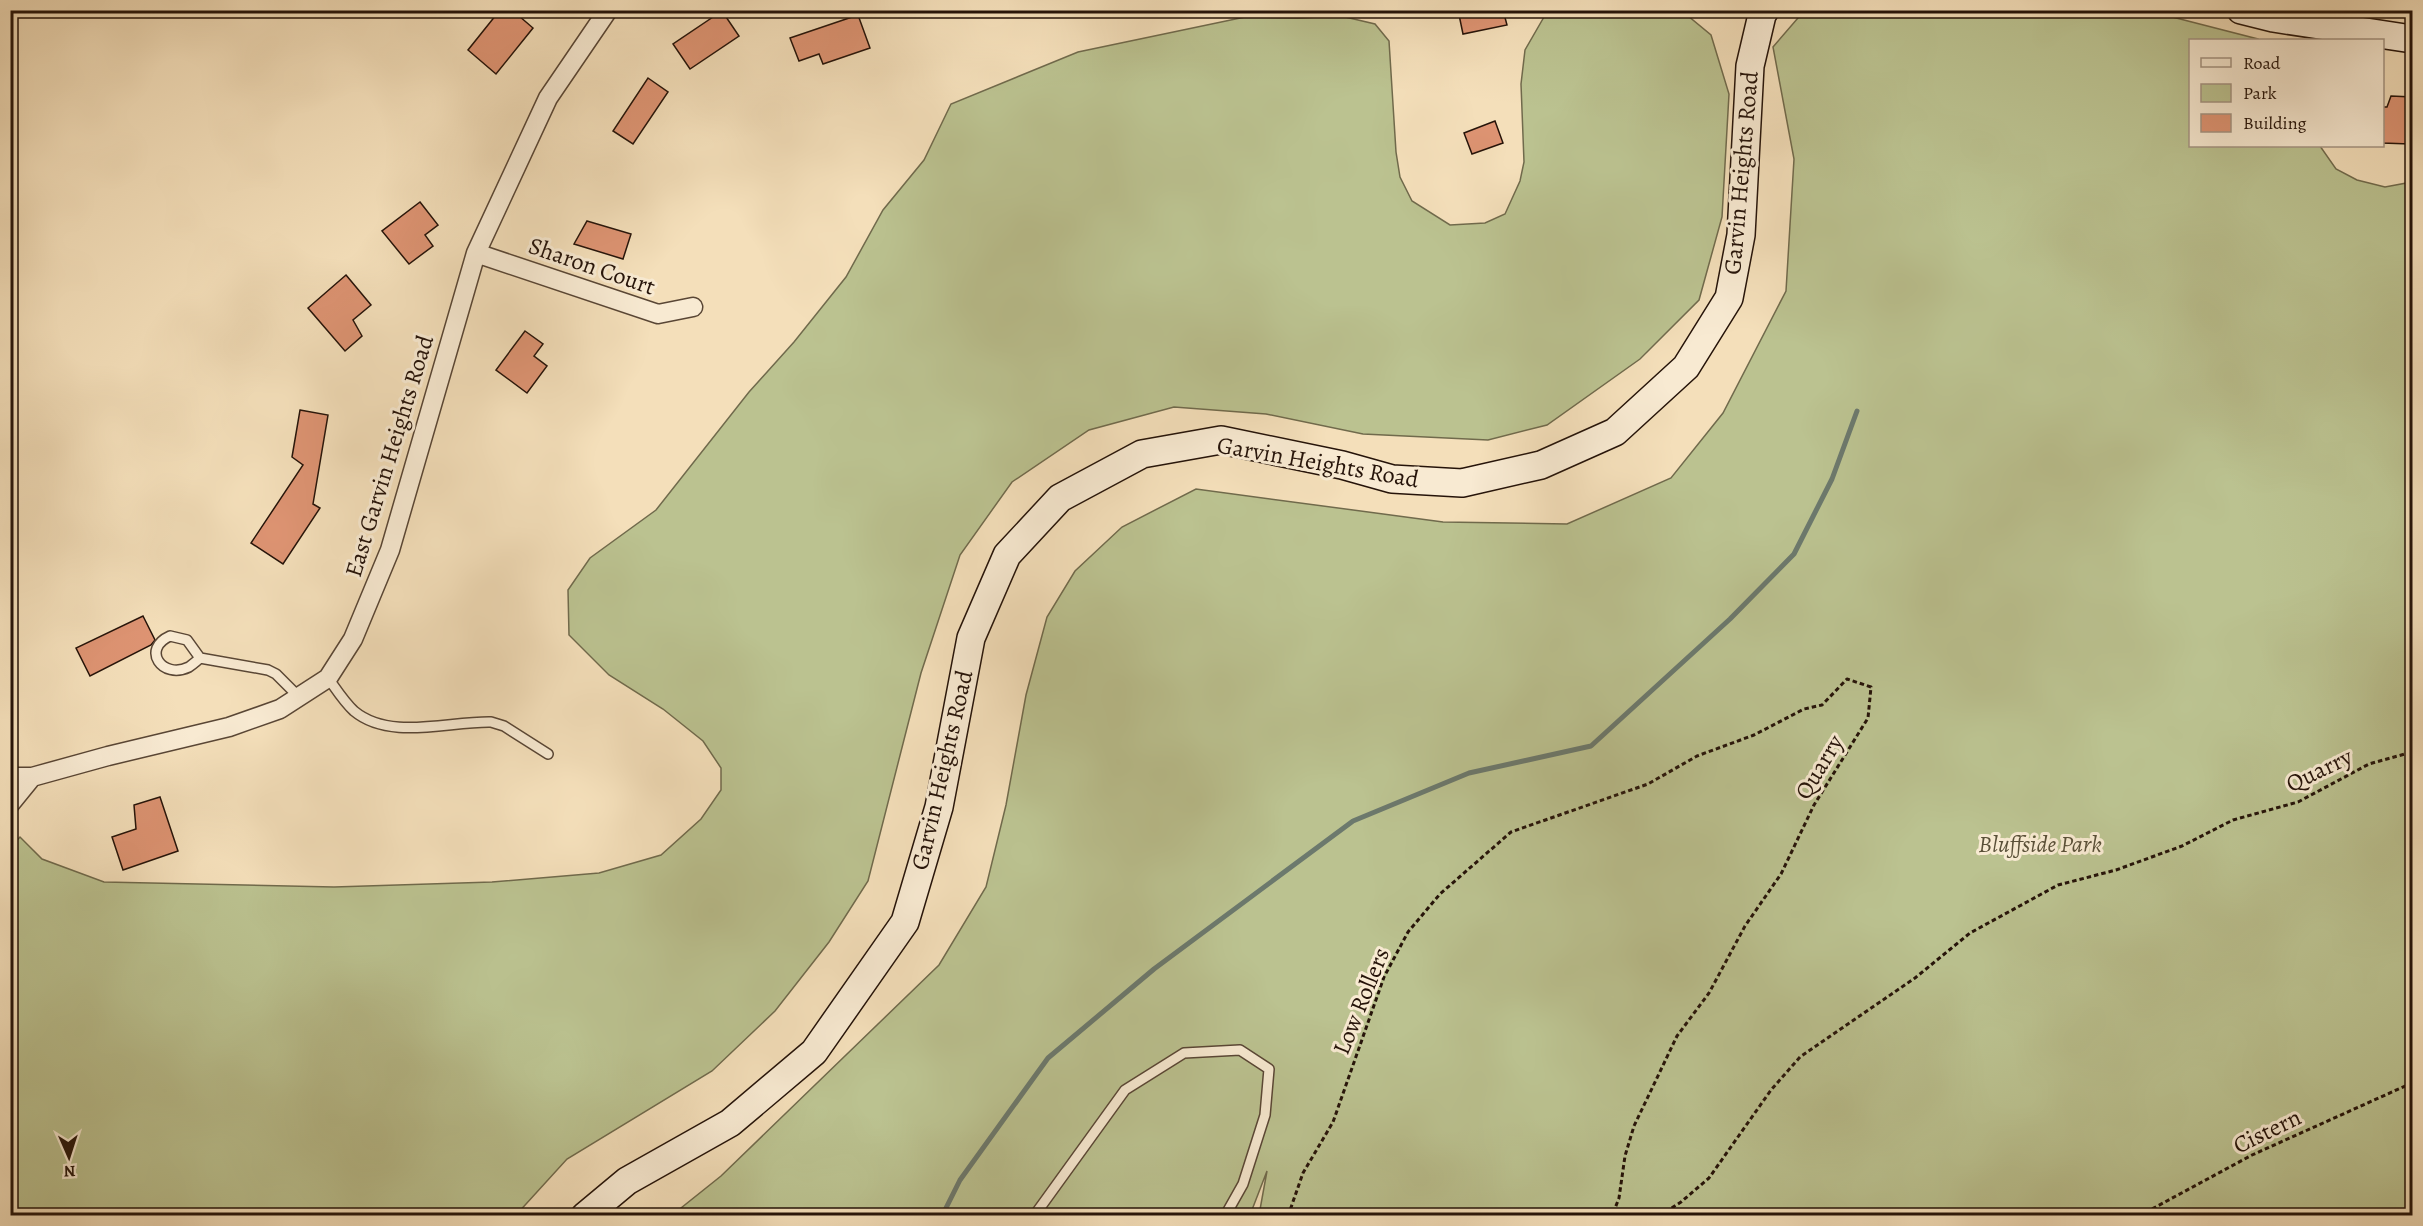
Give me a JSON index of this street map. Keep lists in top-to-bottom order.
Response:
{
  "streets": {
    "main road": ["Garvin Heights Road"],
    "street": ["Sharon Court", "East Garvin Heights Road"],
    "path": ["Quarry", "Low Rollers", "Cistern"]
  },
  "crossings": [
    ["Sharon Court", "East Garvin Heights Road"],
    ["Quarry", "Low Rollers"]
  ],
  "parks": ["Bluffside Park"],
  "legend": ["Road", "Park", "Building"],
  "north": "bottom"
}
